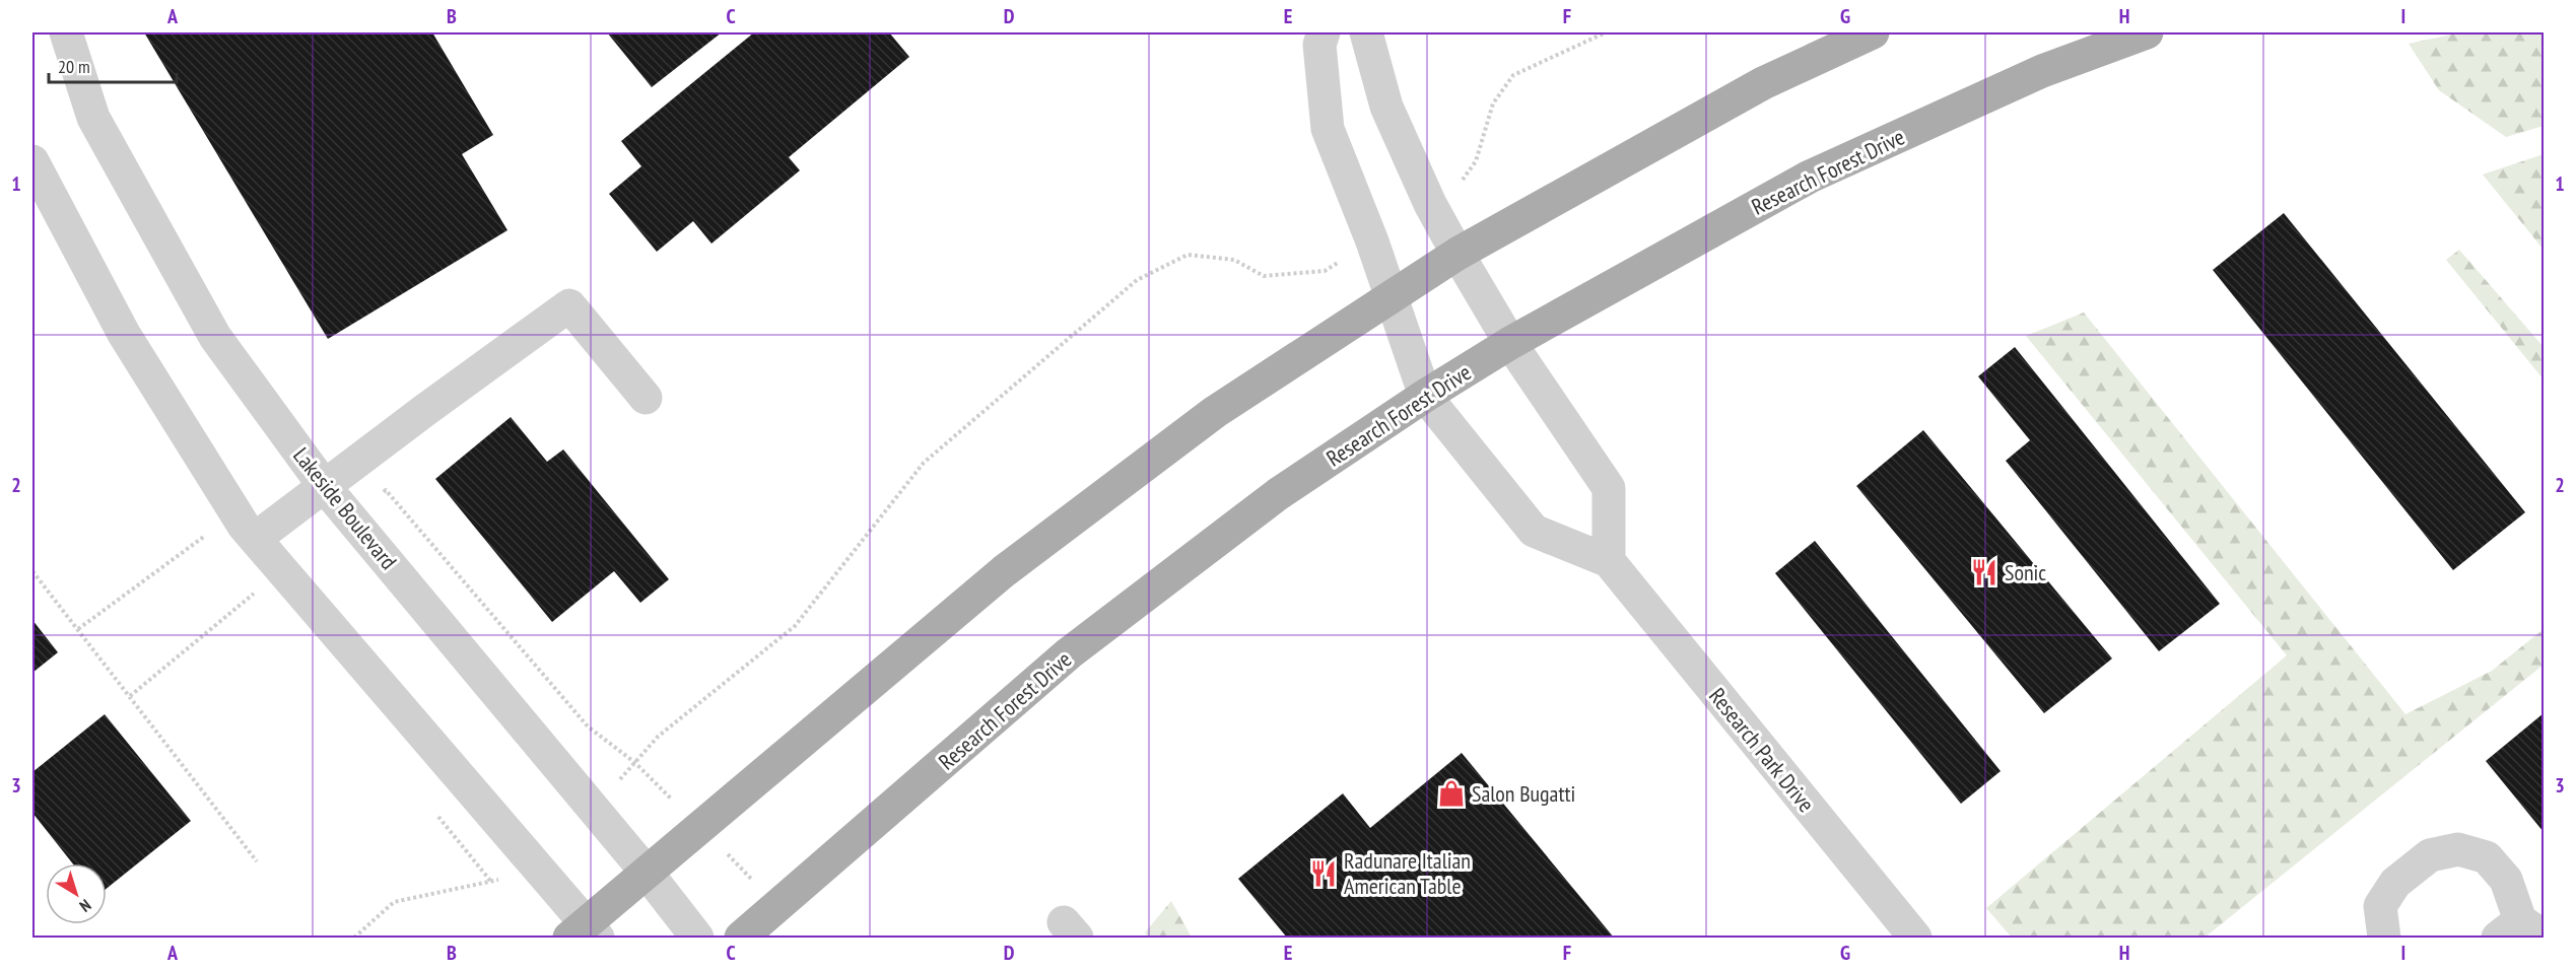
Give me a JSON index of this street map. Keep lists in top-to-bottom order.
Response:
{
  "streets": {
    "main road": ["Research Forest Drive"],
    "street": ["Lakeside Boulevard", "Research Park Drive"]
  },
  "crossings": [
    ["Research Forest Drive", "Research Park Drive"]
  ],
  "places": {
    "restaurant": ["Sonic", "Radunare Italian American Table"],
    "shop": ["Salon Bugatti"]
  },
  "scale_bar": "20 m",
  "north": "bottom right",
  "grid": {
    "columns": [
      "A",
      "B",
      "C",
      "D",
      "E",
      "F",
      "G",
      "H",
      "I"
    ],
    "rows": ["1", "2", "3"]
  }
}
